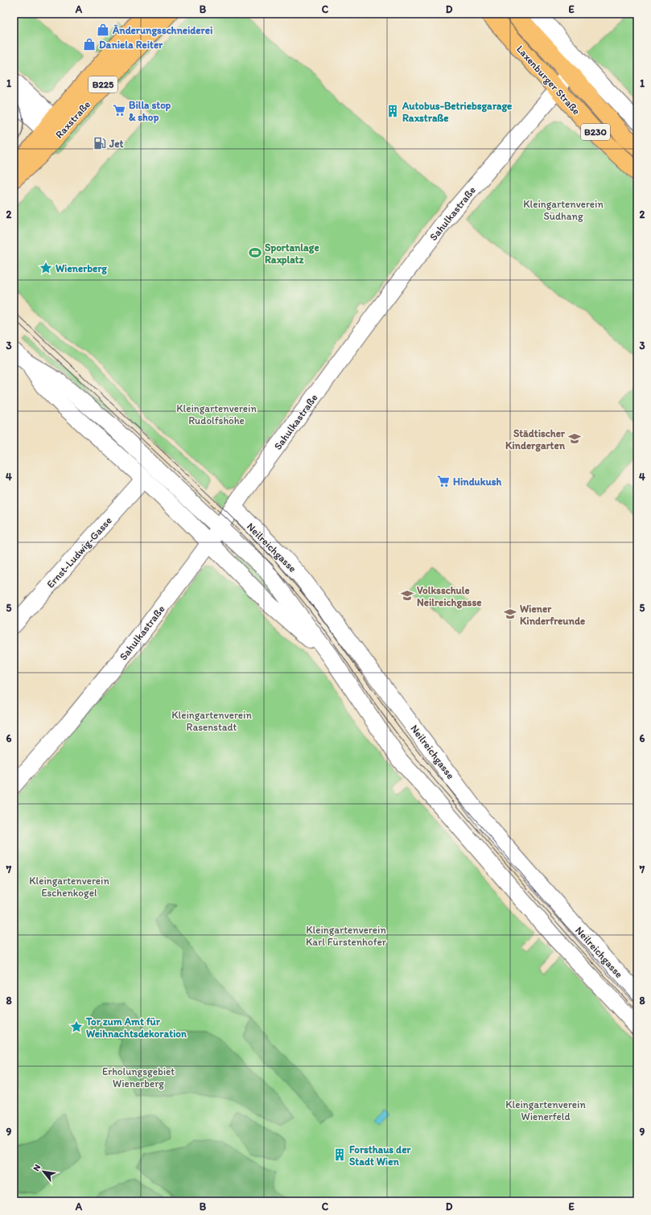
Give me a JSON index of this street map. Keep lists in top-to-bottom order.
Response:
{
  "streets": {
    "main road": [
      "Laxenburger Straße",
      "B225",
      "Raxstraße",
      "B230"
    ],
    "street": ["Sahulkastraße", "Neilreichgasse", "Ernst-Ludwig-Gasse"]
  },
  "crossings": [
    ["Laxenburger Straße", "Sahulkastraße"],
    ["Sahulkastraße", "Neilreichgasse"],
    ["Neilreichgasse", "Ernst-Ludwig-Gasse"]
  ],
  "parks": [
    "Kleingartenverein Südhang",
    "Kleingartenverein Rudolfshöhe",
    "Kleingartenverein Rasenstadt",
    "Kleingartenverein Eschenkogel",
    "Kleingartenverein Karl Fürstenhofer",
    "Erholungsgebiet Wienerberg",
    "Kleingartenverein Wienerfeld"
  ],
  "places": {
    "shop": ["Änderungsschneiderei", "Daniela Reiter"],
    "supermarket": ["Billa stop & shop", "Hindukush"],
    "building": ["Autobus-Betriebsgarage Raxstraße", "Forsthaus der Stadt Wien"],
    "fuel station": ["Jet"],
    "sports": ["Sportanlage Raxplatz"],
    "place": ["Wienerberg", "Tor zum Amt für Weihnachtsdekoration"],
    "school or university": ["Städtischer Kindergarten", "Volksschule Neilreichgasse", "Wiener Kinderfreunde"]
  },
  "north": "top left",
  "grid": {
    "columns": [
      "A",
      "B",
      "C",
      "D",
      "E"
    ],
    "rows": [
      "1",
      "2",
      "3",
      "4",
      "5",
      "6",
      "7",
      "8",
      "9"
    ]
  }
}
